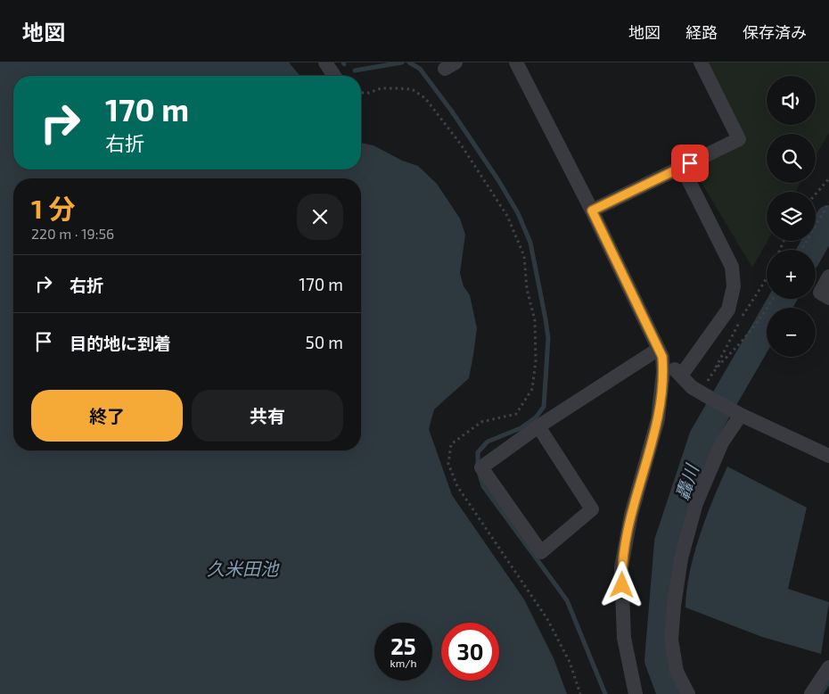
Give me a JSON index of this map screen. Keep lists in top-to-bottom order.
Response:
{
  "water": ["轟川", "久米田池"],
  "page": {
    "header": "地図",
    "nav": ["地図", "経路", "保存済み"],
    "map_buttons": ["+", "−"],
    "turn": ["170 m", "右折"],
    "heading": ["1 分", "220 m · 19:56"],
    "list": [
      {
        "name": "右折",
        "value": "170 m"
      },
      {
        "name": "目的地に到着",
        "value": "50 m"
      }
    ],
    "buttons": ["終了", "共有"],
    "speed": "25 km/h",
    "limit": "30"
  }
}
